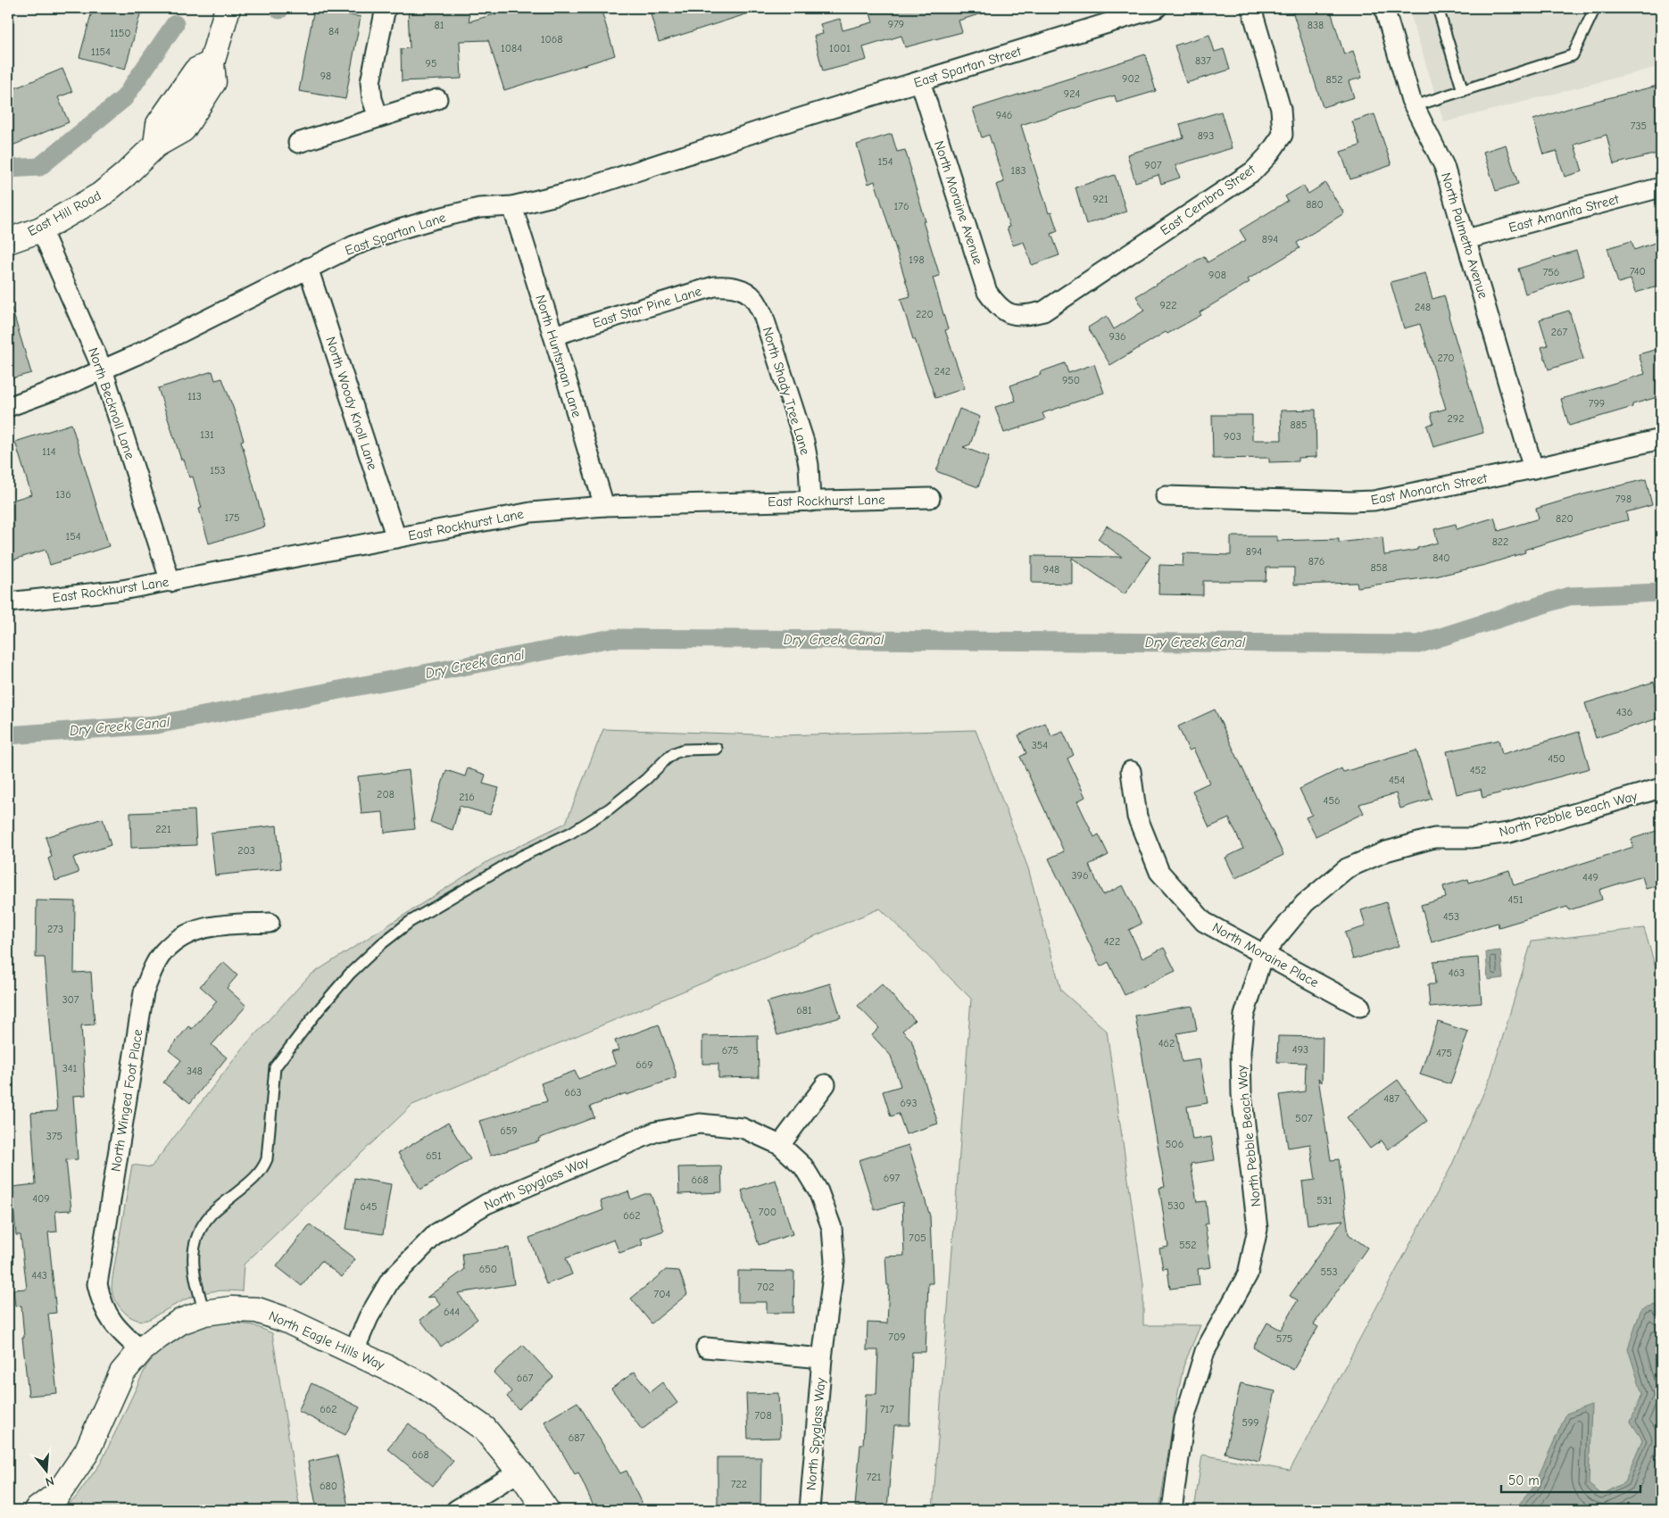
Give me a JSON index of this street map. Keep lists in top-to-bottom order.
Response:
{
  "streets": {
    "street": [
      "East Spartan Street",
      "East Cembra Street",
      "North Moraine Avenue",
      "East Hill Road",
      "East Amanita Street",
      "East Spartan Lane",
      "North Palmetto Avenue",
      "East Star Pine Lane",
      "North Huntsman Lane",
      "North Shady Tree Lane",
      "North Becknoll Lane",
      "North Woody Knoll Lane",
      "East Monarch Street",
      "East Rockhurst Lane",
      "North Pebble Beach Way",
      "North Moraine Place",
      "North Winged Foot Place",
      "North Spyglass Way",
      "North Eagle Hills Way"
    ]
  },
  "crossings": [
    ["East Spartan Street", "North Moraine Avenue"],
    ["East Spartan Street", "East Spartan Lane"],
    ["East Cembra Street", "North Moraine Avenue"],
    ["East Hill Road", "North Becknoll Lane"],
    ["East Amanita Street", "North Palmetto Avenue"],
    ["East Spartan Lane", "North Huntsman Lane"],
    ["East Spartan Lane", "North Becknoll Lane"],
    ["East Spartan Lane", "North Woody Knoll Lane"],
    ["North Palmetto Avenue", "East Monarch Street"],
    ["East Star Pine Lane", "North Huntsman Lane"],
    ["East Star Pine Lane", "North Shady Tree Lane"],
    ["North Huntsman Lane", "East Rockhurst Lane"],
    ["North Shady Tree Lane", "East Rockhurst Lane"],
    ["North Becknoll Lane", "East Rockhurst Lane"],
    ["North Woody Knoll Lane", "East Rockhurst Lane"],
    ["North Pebble Beach Way", "North Moraine Place"],
    ["North Winged Foot Place", "North Eagle Hills Way"],
    ["North Spyglass Way", "North Eagle Hills Way"]
  ],
  "water": ["Dry Creek Canal"],
  "house_numbers": [
    "979",
    "81",
    "838",
    "84",
    "1150",
    "1068",
    "1084",
    "1001",
    "1154",
    "837",
    "95",
    "98",
    "902",
    "852",
    "924",
    "946",
    "735",
    "893",
    "154",
    "907",
    "183",
    "921",
    "880",
    "176",
    "894",
    "198",
    "740",
    "756",
    "908",
    "922",
    "248",
    "220",
    "267",
    "936",
    "270",
    "242",
    "950",
    "113",
    "799",
    "292",
    "885",
    "131",
    "903",
    "114",
    "153",
    "136",
    "798",
    "175",
    "820",
    "154",
    "822",
    "894",
    "840",
    "876",
    "858",
    "948",
    "436",
    "354",
    "450",
    "452",
    "454",
    "208",
    "216",
    "456",
    "221",
    "203",
    "396",
    "449",
    "451",
    "453",
    "273",
    "422",
    "463",
    "307",
    "681",
    "462",
    "493",
    "675",
    "475",
    "669",
    "341",
    "348",
    "663",
    "487",
    "693",
    "507",
    "659",
    "375",
    "506",
    "651",
    "697",
    "668",
    "409",
    "531",
    "530",
    "645",
    "700",
    "662",
    "705",
    "552",
    "650",
    "553",
    "443",
    "702",
    "704",
    "644",
    "709",
    "575",
    "667",
    "662",
    "717",
    "708",
    "599",
    "687",
    "668",
    "721",
    "722",
    "680"
  ],
  "scale_bar": "50 m",
  "north": "bottom"
}
